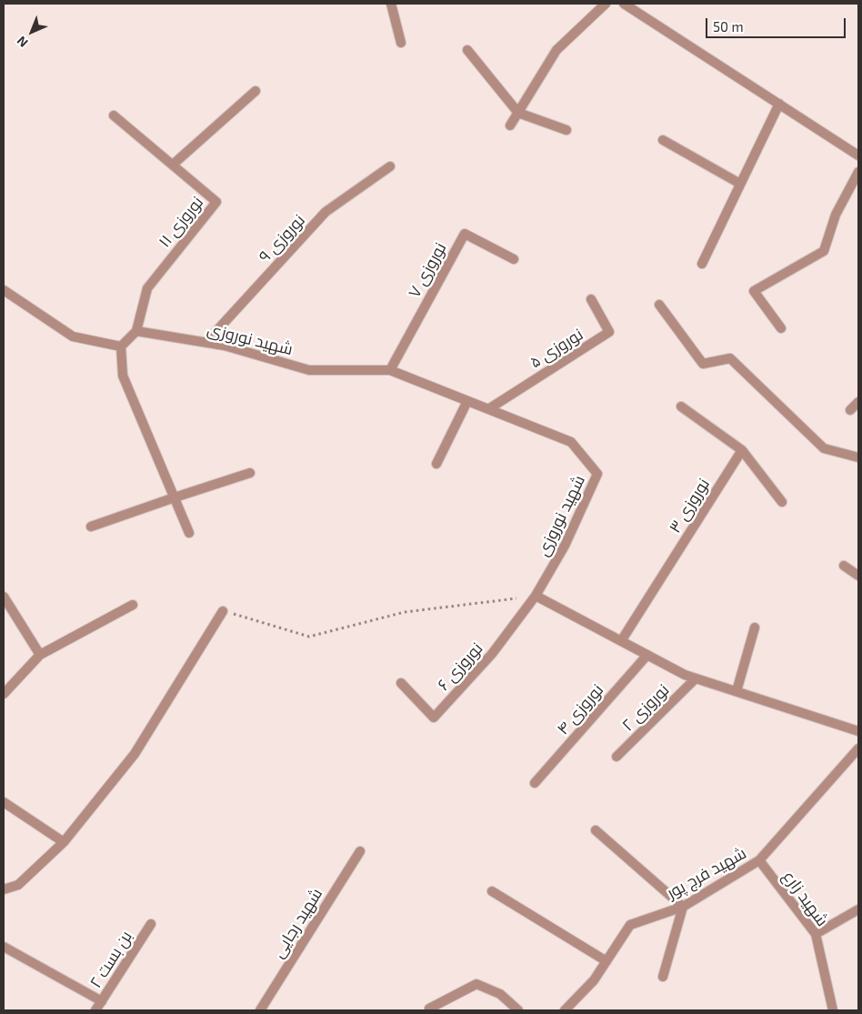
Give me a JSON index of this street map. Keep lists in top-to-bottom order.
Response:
{
  "streets": {
    "street": [
      "نوروزی ۱۱",
      "نوروزی ۹",
      "نوروزی ۷",
      "شهید نوروزی",
      "نوروزی ۵",
      "نوروزی ۳",
      "نوروزی ۶",
      "نوروزی ۲",
      "نوروزی ۴",
      "شهید فرج پور",
      "شهید زارع",
      "شهید رجایی",
      "بن بست ۲"
    ]
  },
  "crossings": [
    ["نوروزی ۱۱", "شهید نوروزی"],
    ["نوروزی ۹", "شهید نوروزی"],
    ["نوروزی ۷", "شهید نوروزی"],
    ["شهید نوروزی", "نوروزی ۵"],
    ["شهید نوروزی", "نوروزی ۶"],
    ["شهید فرج پور", "شهید زارع"]
  ],
  "scale_bar": "50 m",
  "north": "bottom left"
}
